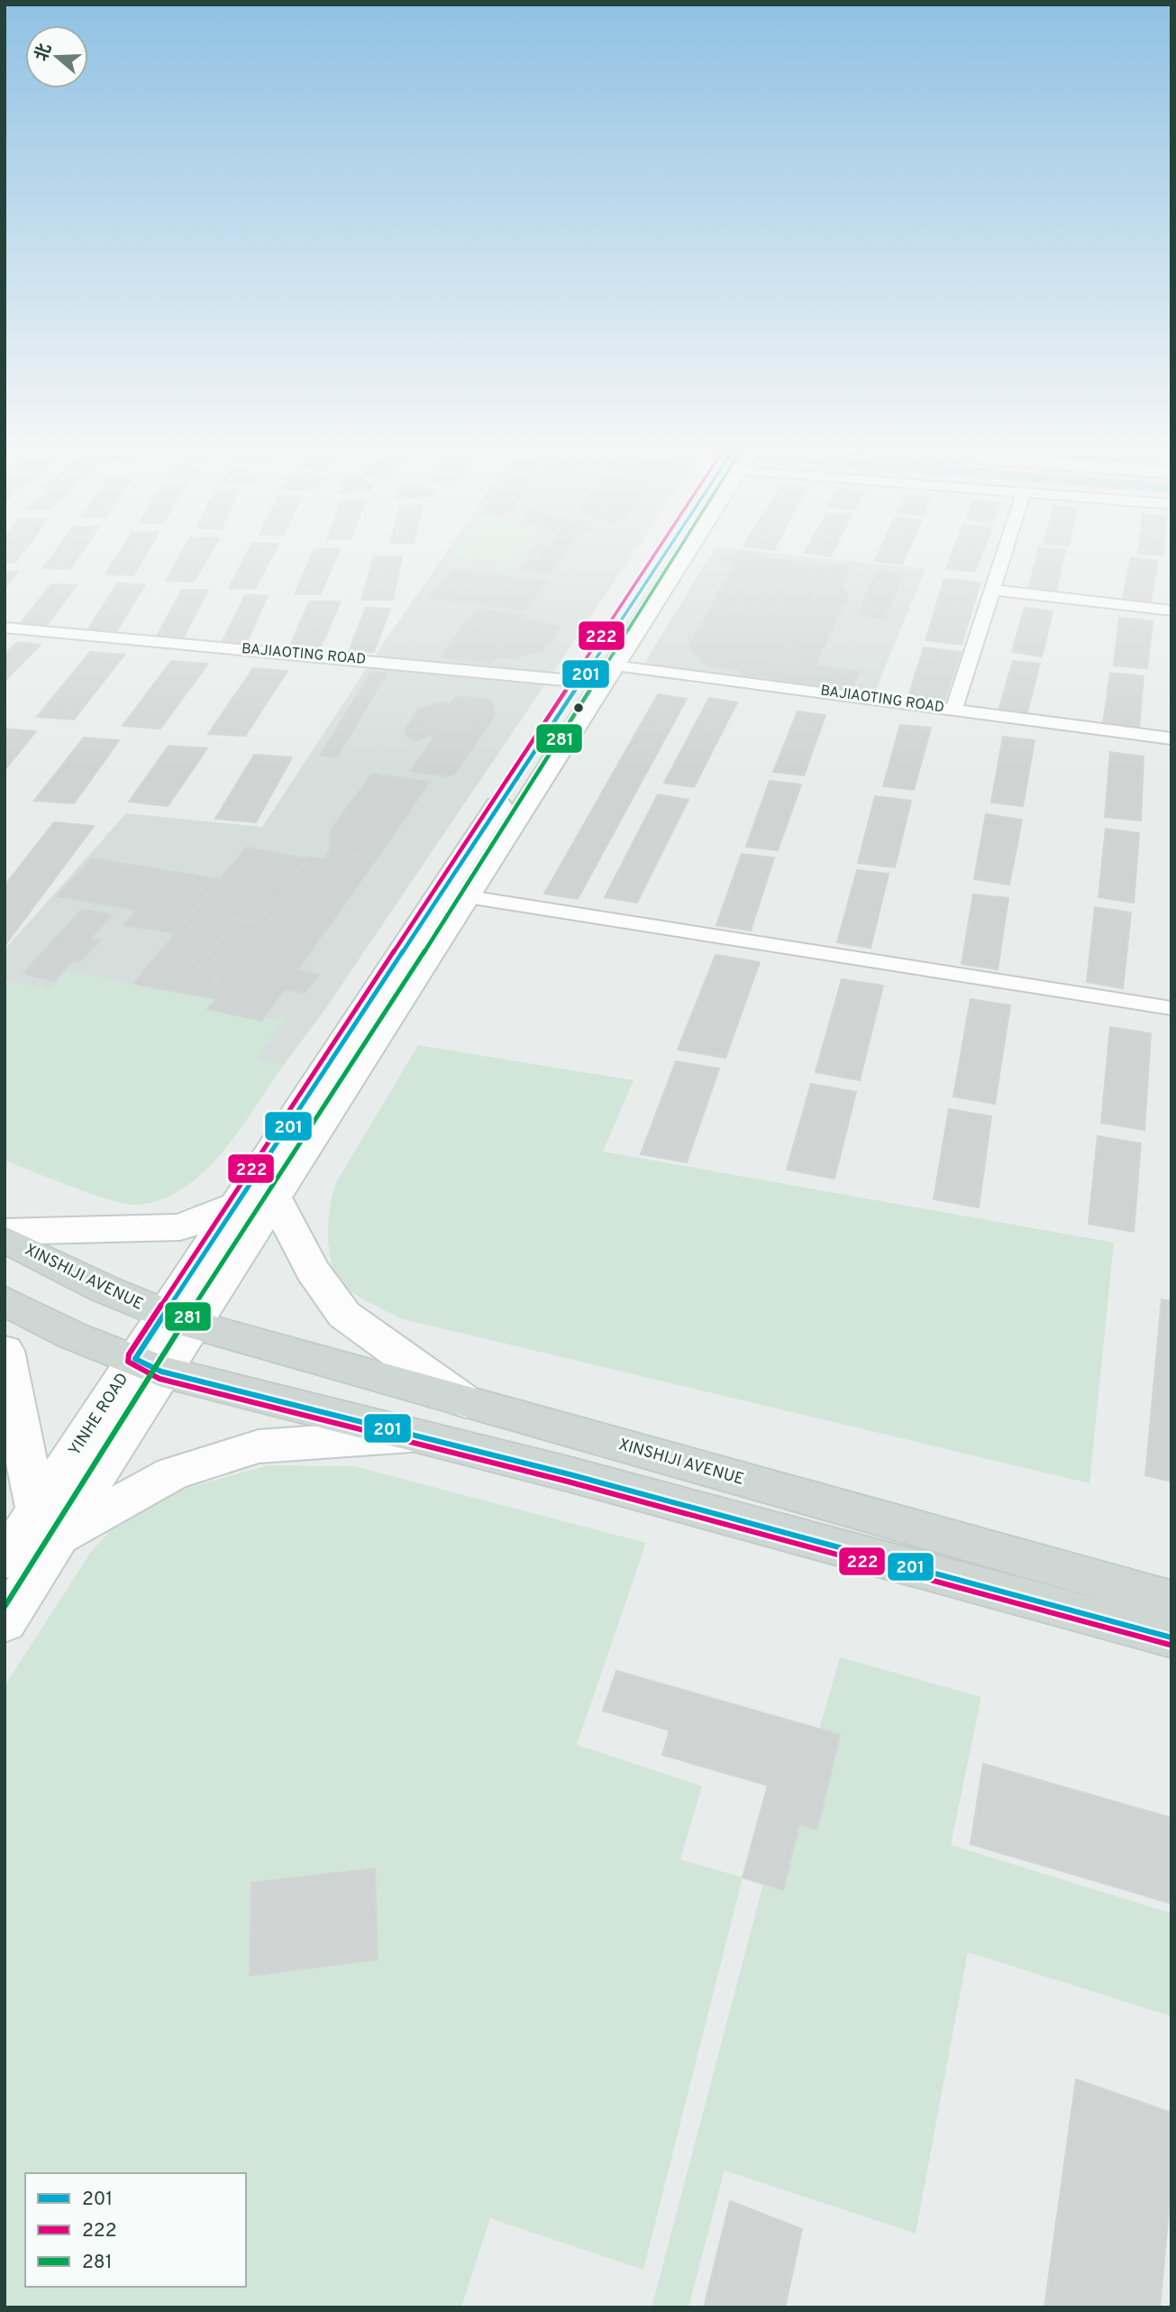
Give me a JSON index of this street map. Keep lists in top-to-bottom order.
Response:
{
  "streets": {
    "main road": ["XINSHIJI AVENUE", "YINHE ROAD"],
    "street": ["BAJIAOTING ROAD"]
  },
  "crossings": [
    ["BAJIAOTING ROAD", "YINHE ROAD"],
    ["XINSHIJI AVENUE", "YINHE ROAD"]
  ],
  "lines": ["transit line 201", "transit line 222", "transit line 281"],
  "legend": ["201", "222", "281"],
  "north": "left"
}
